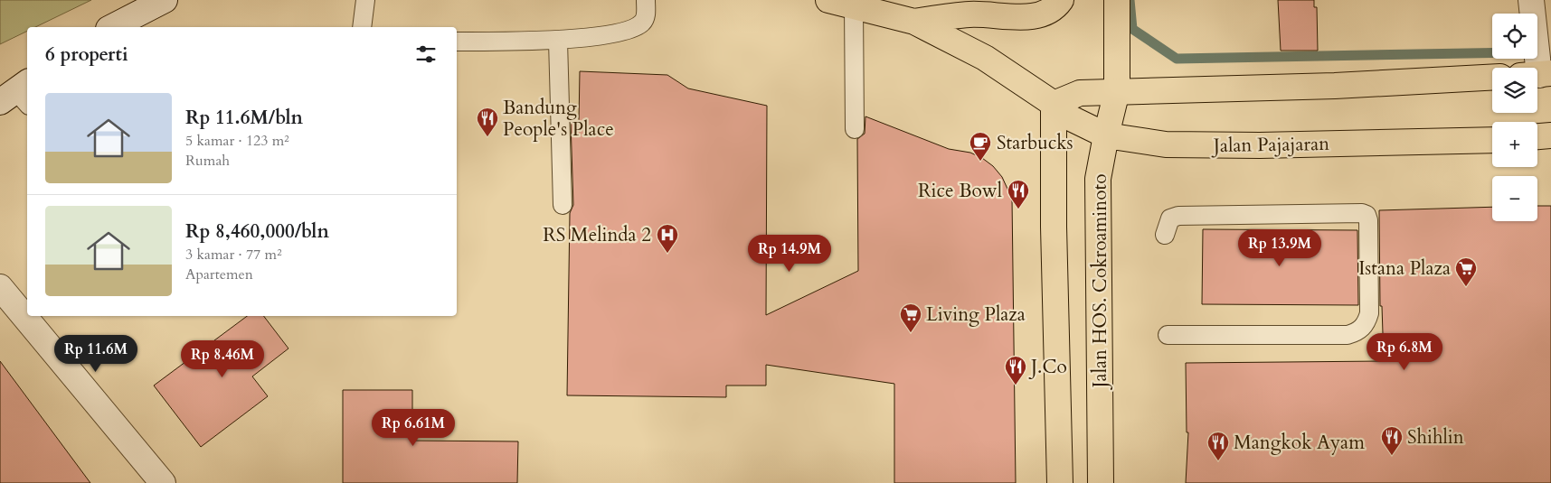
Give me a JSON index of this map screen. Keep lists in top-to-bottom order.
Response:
{
  "streets": {
    "main road": ["Jalan Pajajaran", "Jalan HOS. Cokroaminoto"]
  },
  "crossings": [
    ["Jalan Pajajaran", "Jalan HOS. Cokroaminoto"]
  ],
  "places": {
    "restaurant": [
      "Bandung People's Place",
      "Rice Bowl",
      "J.Co",
      "Shihlin",
      "Mangkok Ayam"
    ],
    "cafe": ["Starbucks"],
    "hospital": ["RS Melinda 2"],
    "supermarket": ["Istana Plaza", "Living Plaza"]
  },
  "page": {
    "map_buttons": ["+", "−"],
    "heading": "6 properti",
    "list": [
      {
        "name": "Rp 11.6M/bln",
        "note": "5 kamar · 123 m² · Rumah"
      },
      {
        "name": "Rp 8,460,000/bln",
        "note": "3 kamar · 77 m² · Apartemen"
      }
    ],
    "price": [
      "Rp 13.9M",
      "Rp 14.9M",
      "Rp 6.8M",
      "Rp 11.6M",
      "Rp 8.46M",
      "Rp 6.61M"
    ]
  }
}
